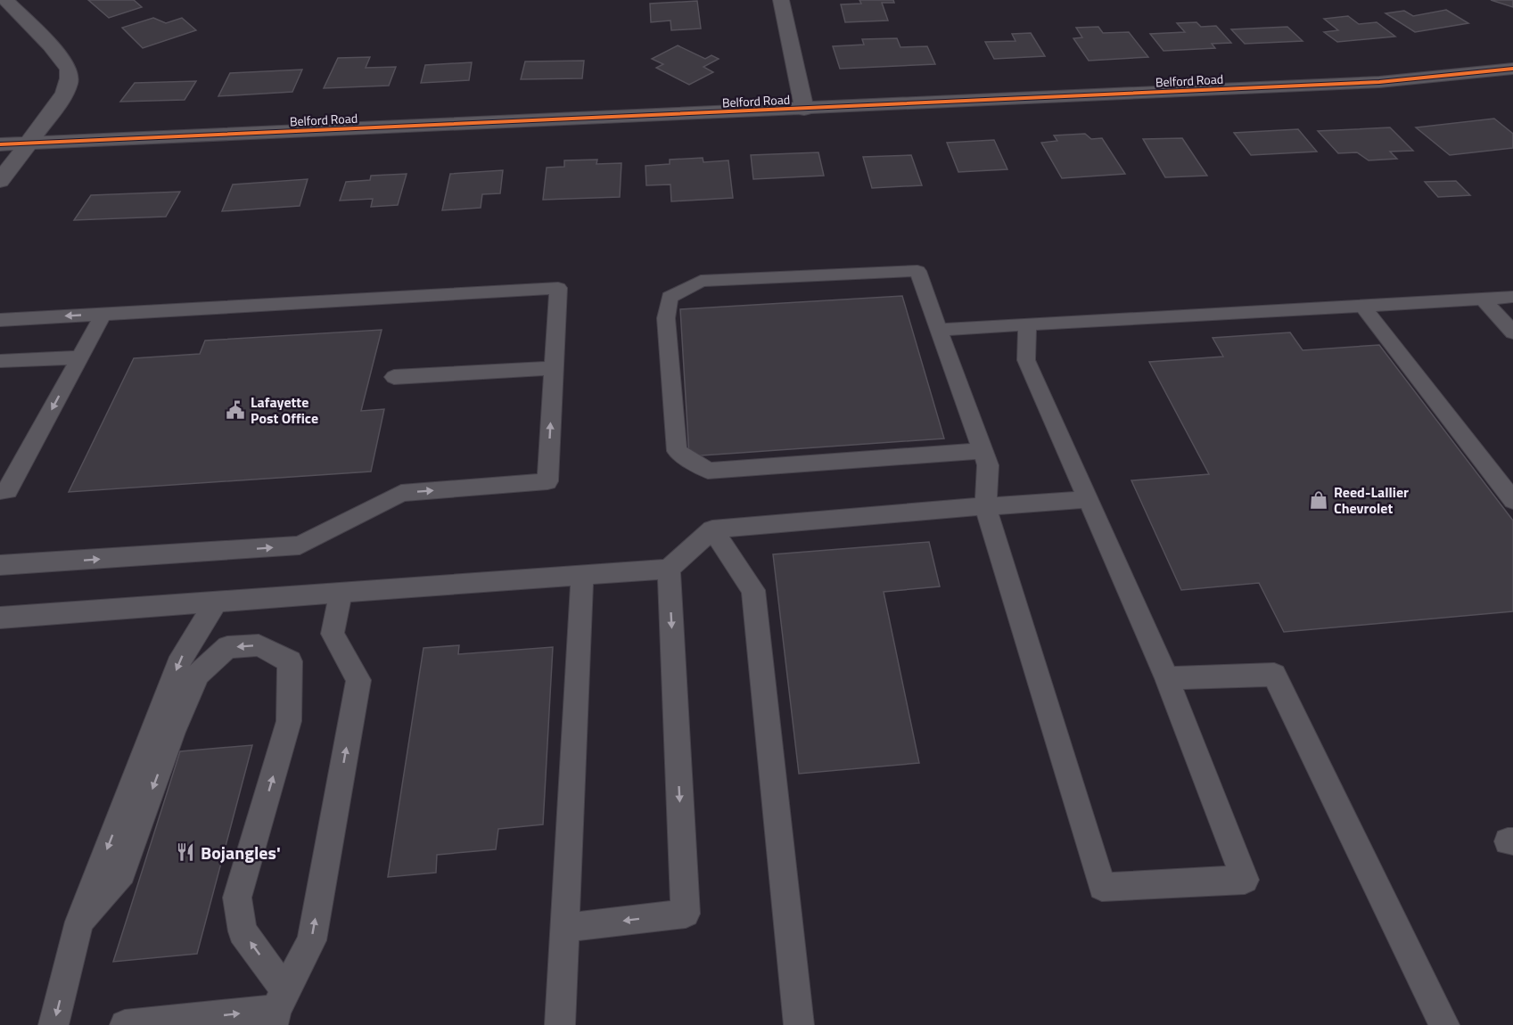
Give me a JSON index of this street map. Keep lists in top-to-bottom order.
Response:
{
  "streets": {
    "street": ["Belford Road"]
  },
  "places": {
    "public building": ["Lafayette Post Office"],
    "shop": ["Reed-Lallier Chevrolet"],
    "restaurant": ["Bojangles'"]
  }
}
